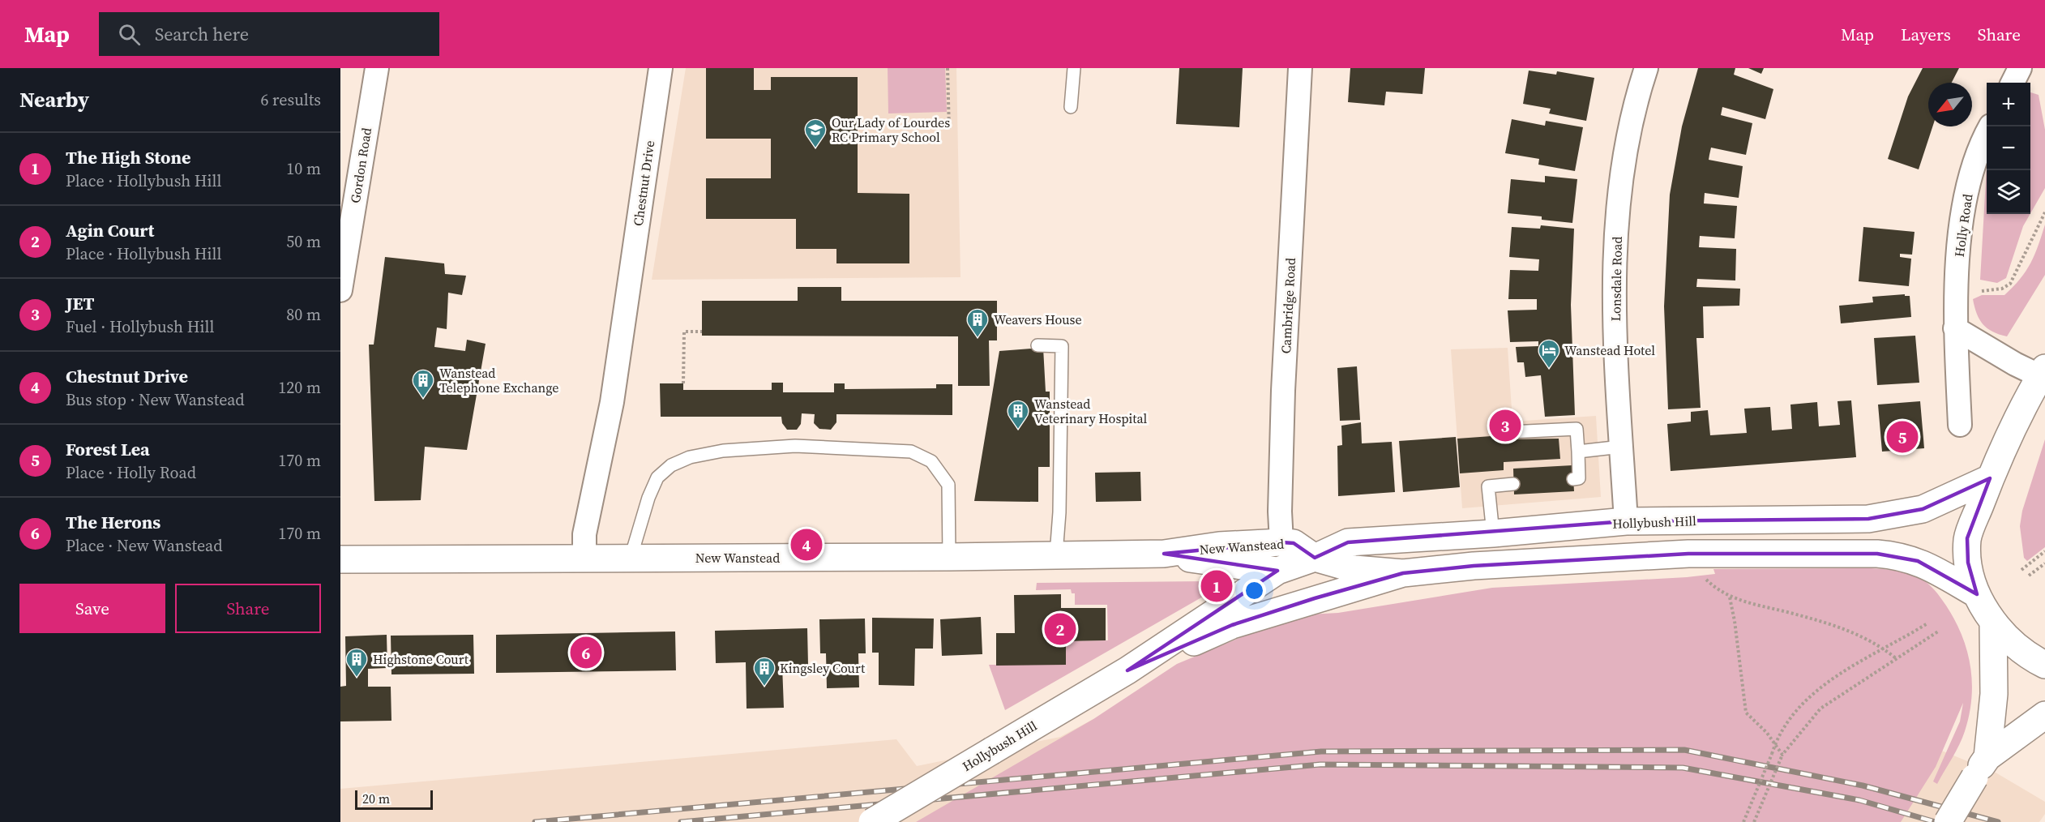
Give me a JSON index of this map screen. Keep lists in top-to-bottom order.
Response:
{
  "streets": {
    "main road": ["Hollybush Hill", "New Wanstead"],
    "street": [
      "Gordon Road",
      "Chestnut Drive",
      "Holly Road",
      "Lonsdale Road",
      "Cambridge Road"
    ]
  },
  "crossings": [
    ["Chestnut Drive", "New Wanstead"],
    ["Lonsdale Road", "Hollybush Hill"],
    ["Cambridge Road", "New Wanstead"],
    ["Hollybush Hill", "New Wanstead"]
  ],
  "places": {
    "school or university": ["Our Lady of Lourdes RC Primary School"],
    "building": [
      "Weavers House",
      "Wanstead Telephone Exchange",
      "Wanstead Veterinary Hospital",
      "Highstone Court",
      "Kingsley Court"
    ],
    "hotel": ["Wanstead Hotel"]
  },
  "scale_bar": "20 m",
  "north": "bottom left",
  "page": {
    "header": "Map",
    "search": "Search here",
    "nav": ["Map", "Layers", "Share"],
    "heading": ["Nearby", "6 results"],
    "map_buttons": ["+", "−"],
    "list": [
      {
        "mark": "1",
        "name": "The High Stone",
        "note": "Place · Hollybush Hill",
        "value": "10 m"
      },
      {
        "mark": "2",
        "name": "Agin Court",
        "note": "Place · Hollybush Hill",
        "value": "50 m"
      },
      {
        "mark": "3",
        "name": "JET",
        "note": "Fuel · Hollybush Hill",
        "value": "80 m"
      },
      {
        "mark": "4",
        "name": "Chestnut Drive",
        "note": "Bus stop · New Wanstead",
        "value": "120 m"
      },
      {
        "mark": "5",
        "name": "Forest Lea",
        "note": "Place · Holly Road",
        "value": "170 m"
      },
      {
        "mark": "6",
        "name": "The Herons",
        "note": "Place · New Wanstead",
        "value": "170 m"
      }
    ],
    "pins": [
      "3",
      "5",
      "4",
      "1",
      "2",
      "6"
    ],
    "buttons": ["Save", "Share"],
    "scale": "20 m"
  }
}
